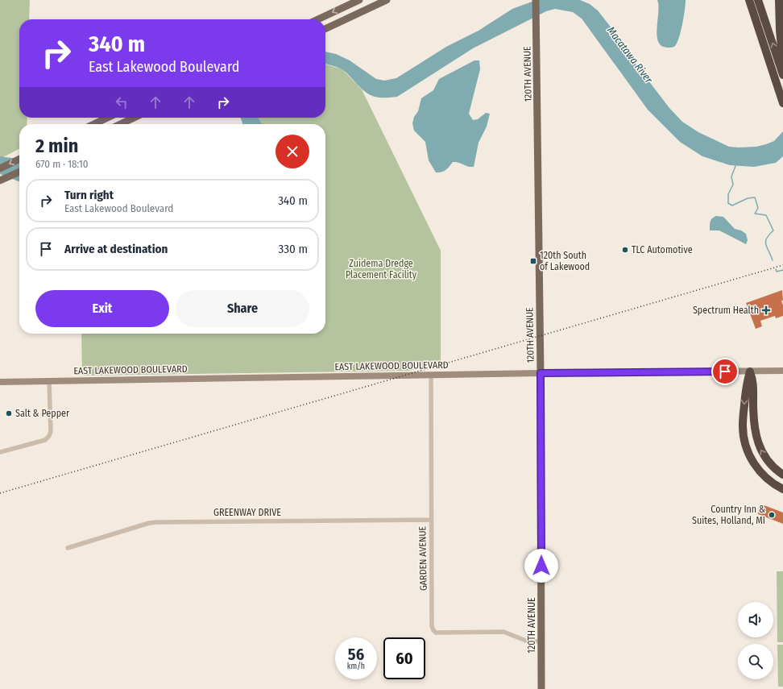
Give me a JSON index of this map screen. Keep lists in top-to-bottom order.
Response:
{
  "streets": {
    "main road": ["120TH AVENUE", "EAST LAKEWOOD BOULEVARD"],
    "street": ["GREENWAY DRIVE", "GARDEN AVENUE"]
  },
  "crossings": [
    ["120TH AVENUE", "EAST LAKEWOOD BOULEVARD"],
    ["120TH AVENUE", "GARDEN AVENUE"],
    ["EAST LAKEWOOD BOULEVARD", "GARDEN AVENUE"],
    ["GREENWAY DRIVE", "GARDEN AVENUE"]
  ],
  "water": ["Macatawa River"],
  "parks": ["Zuidema Dredge Placement Facility"],
  "places": {
    "other": ["TLC Automotive", "Salt & Pepper", "Country Inn & Suites, Holland, MI"],
    "transit": ["120th South of Lakewood"],
    "health": ["Spectrum Health"]
  },
  "page": {
    "turn": ["340 m", "East Lakewood Boulevard"],
    "heading": ["2 min", "670 m · 18:10"],
    "list": [
      {
        "name": "Turn right",
        "note": "East Lakewood Boulevard",
        "value": "340 m"
      },
      {
        "name": "Arrive at destination",
        "value": "330 m"
      }
    ],
    "buttons": ["Exit", "Share"],
    "speed": "56 km/h",
    "limit": "60"
  }
}
